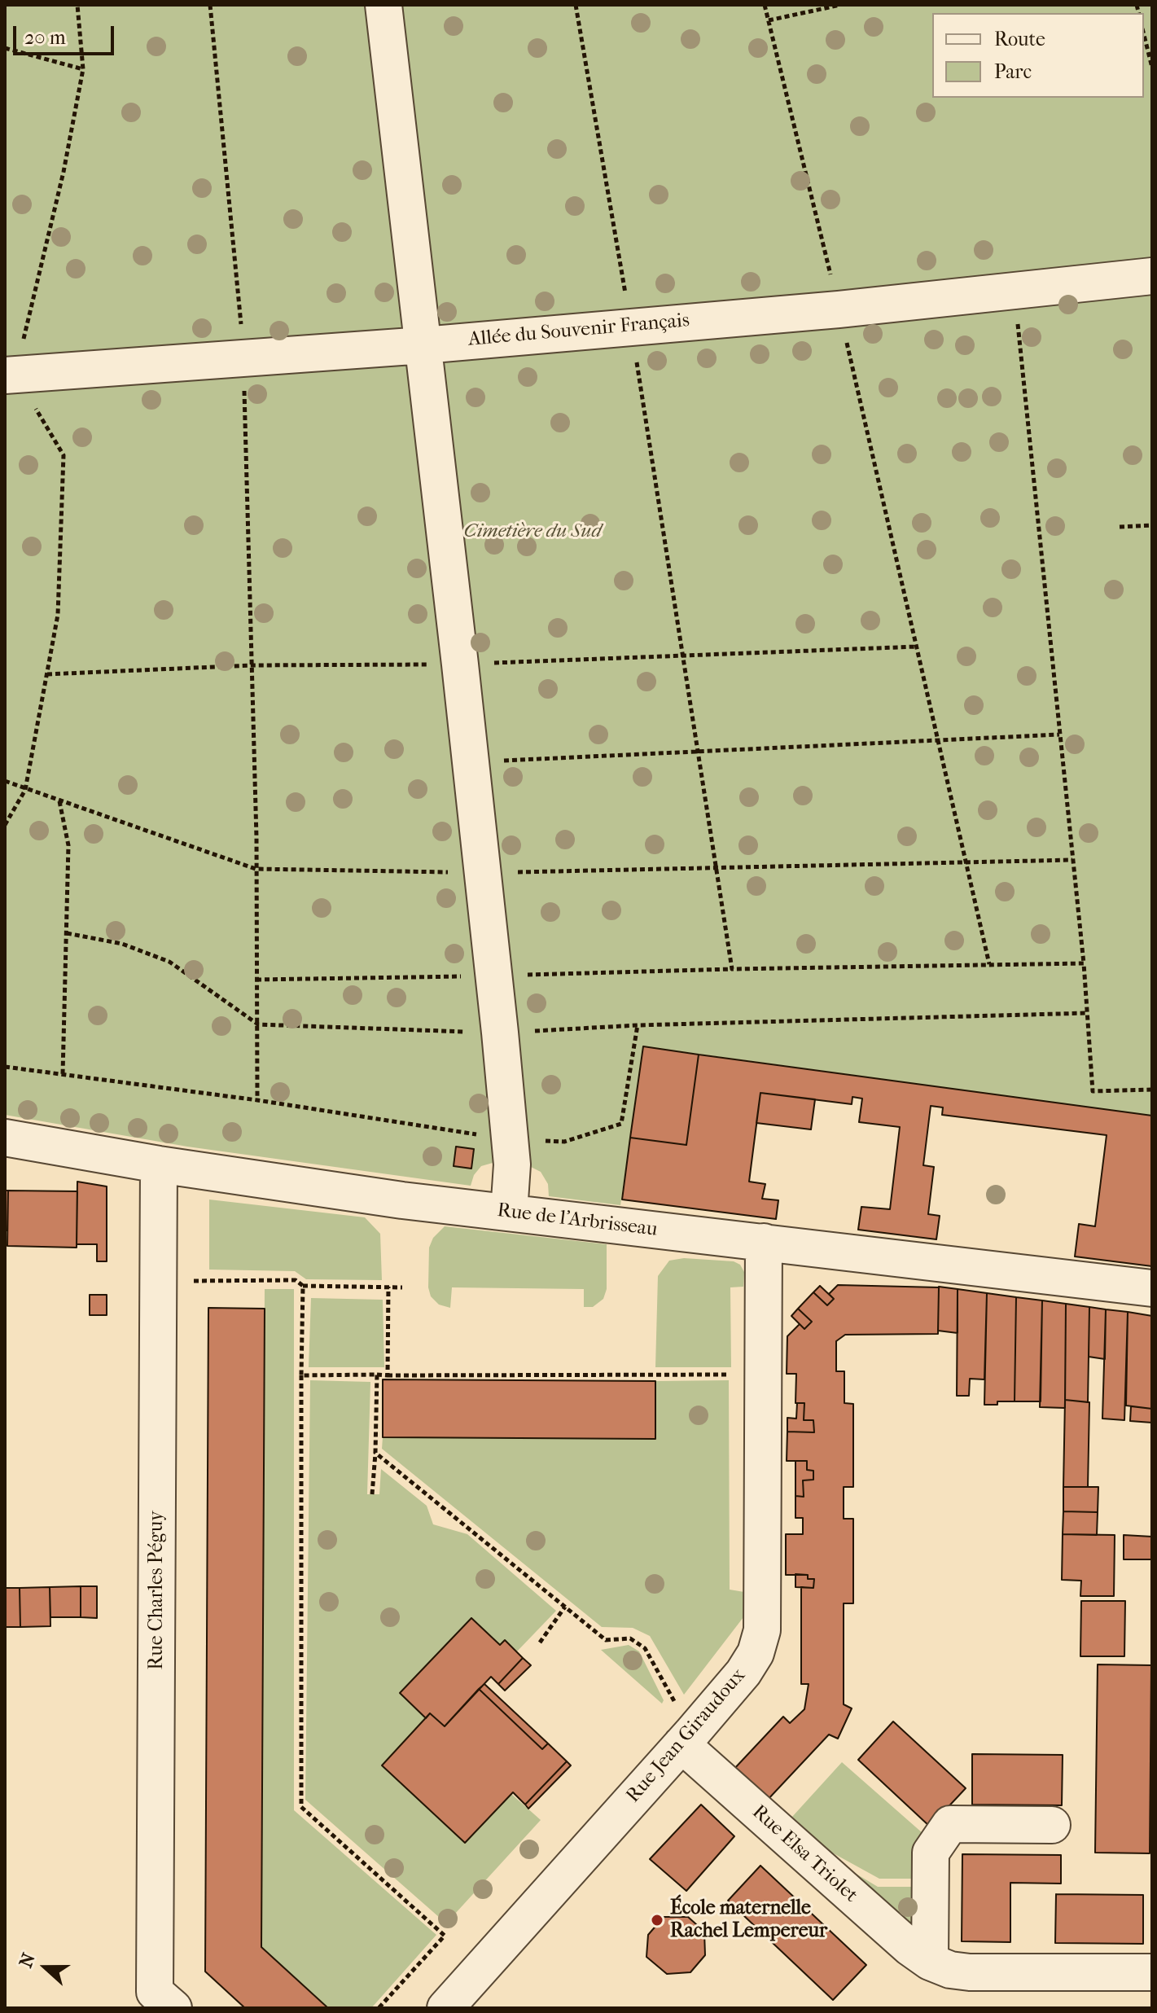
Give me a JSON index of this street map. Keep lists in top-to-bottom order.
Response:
{
  "streets": {
    "street": [
      "Allée du Souvenir Français",
      "Rue de l'Arbrisseau",
      "Rue Charles Péguy",
      "Rue Jean Giraudoux",
      "Rue Elsa Triolet"
    ]
  },
  "crossings": [
    ["Rue de l'Arbrisseau", "Rue Charles Péguy"],
    ["Rue de l'Arbrisseau", "Rue Jean Giraudoux"],
    ["Rue Jean Giraudoux", "Rue Elsa Triolet"]
  ],
  "parks": ["Cimetière du Sud"],
  "places": ["École maternelle Rachel Lempereur"],
  "legend": ["Route", "Parc"],
  "scale_bar": "20 m",
  "north": "left"
}
